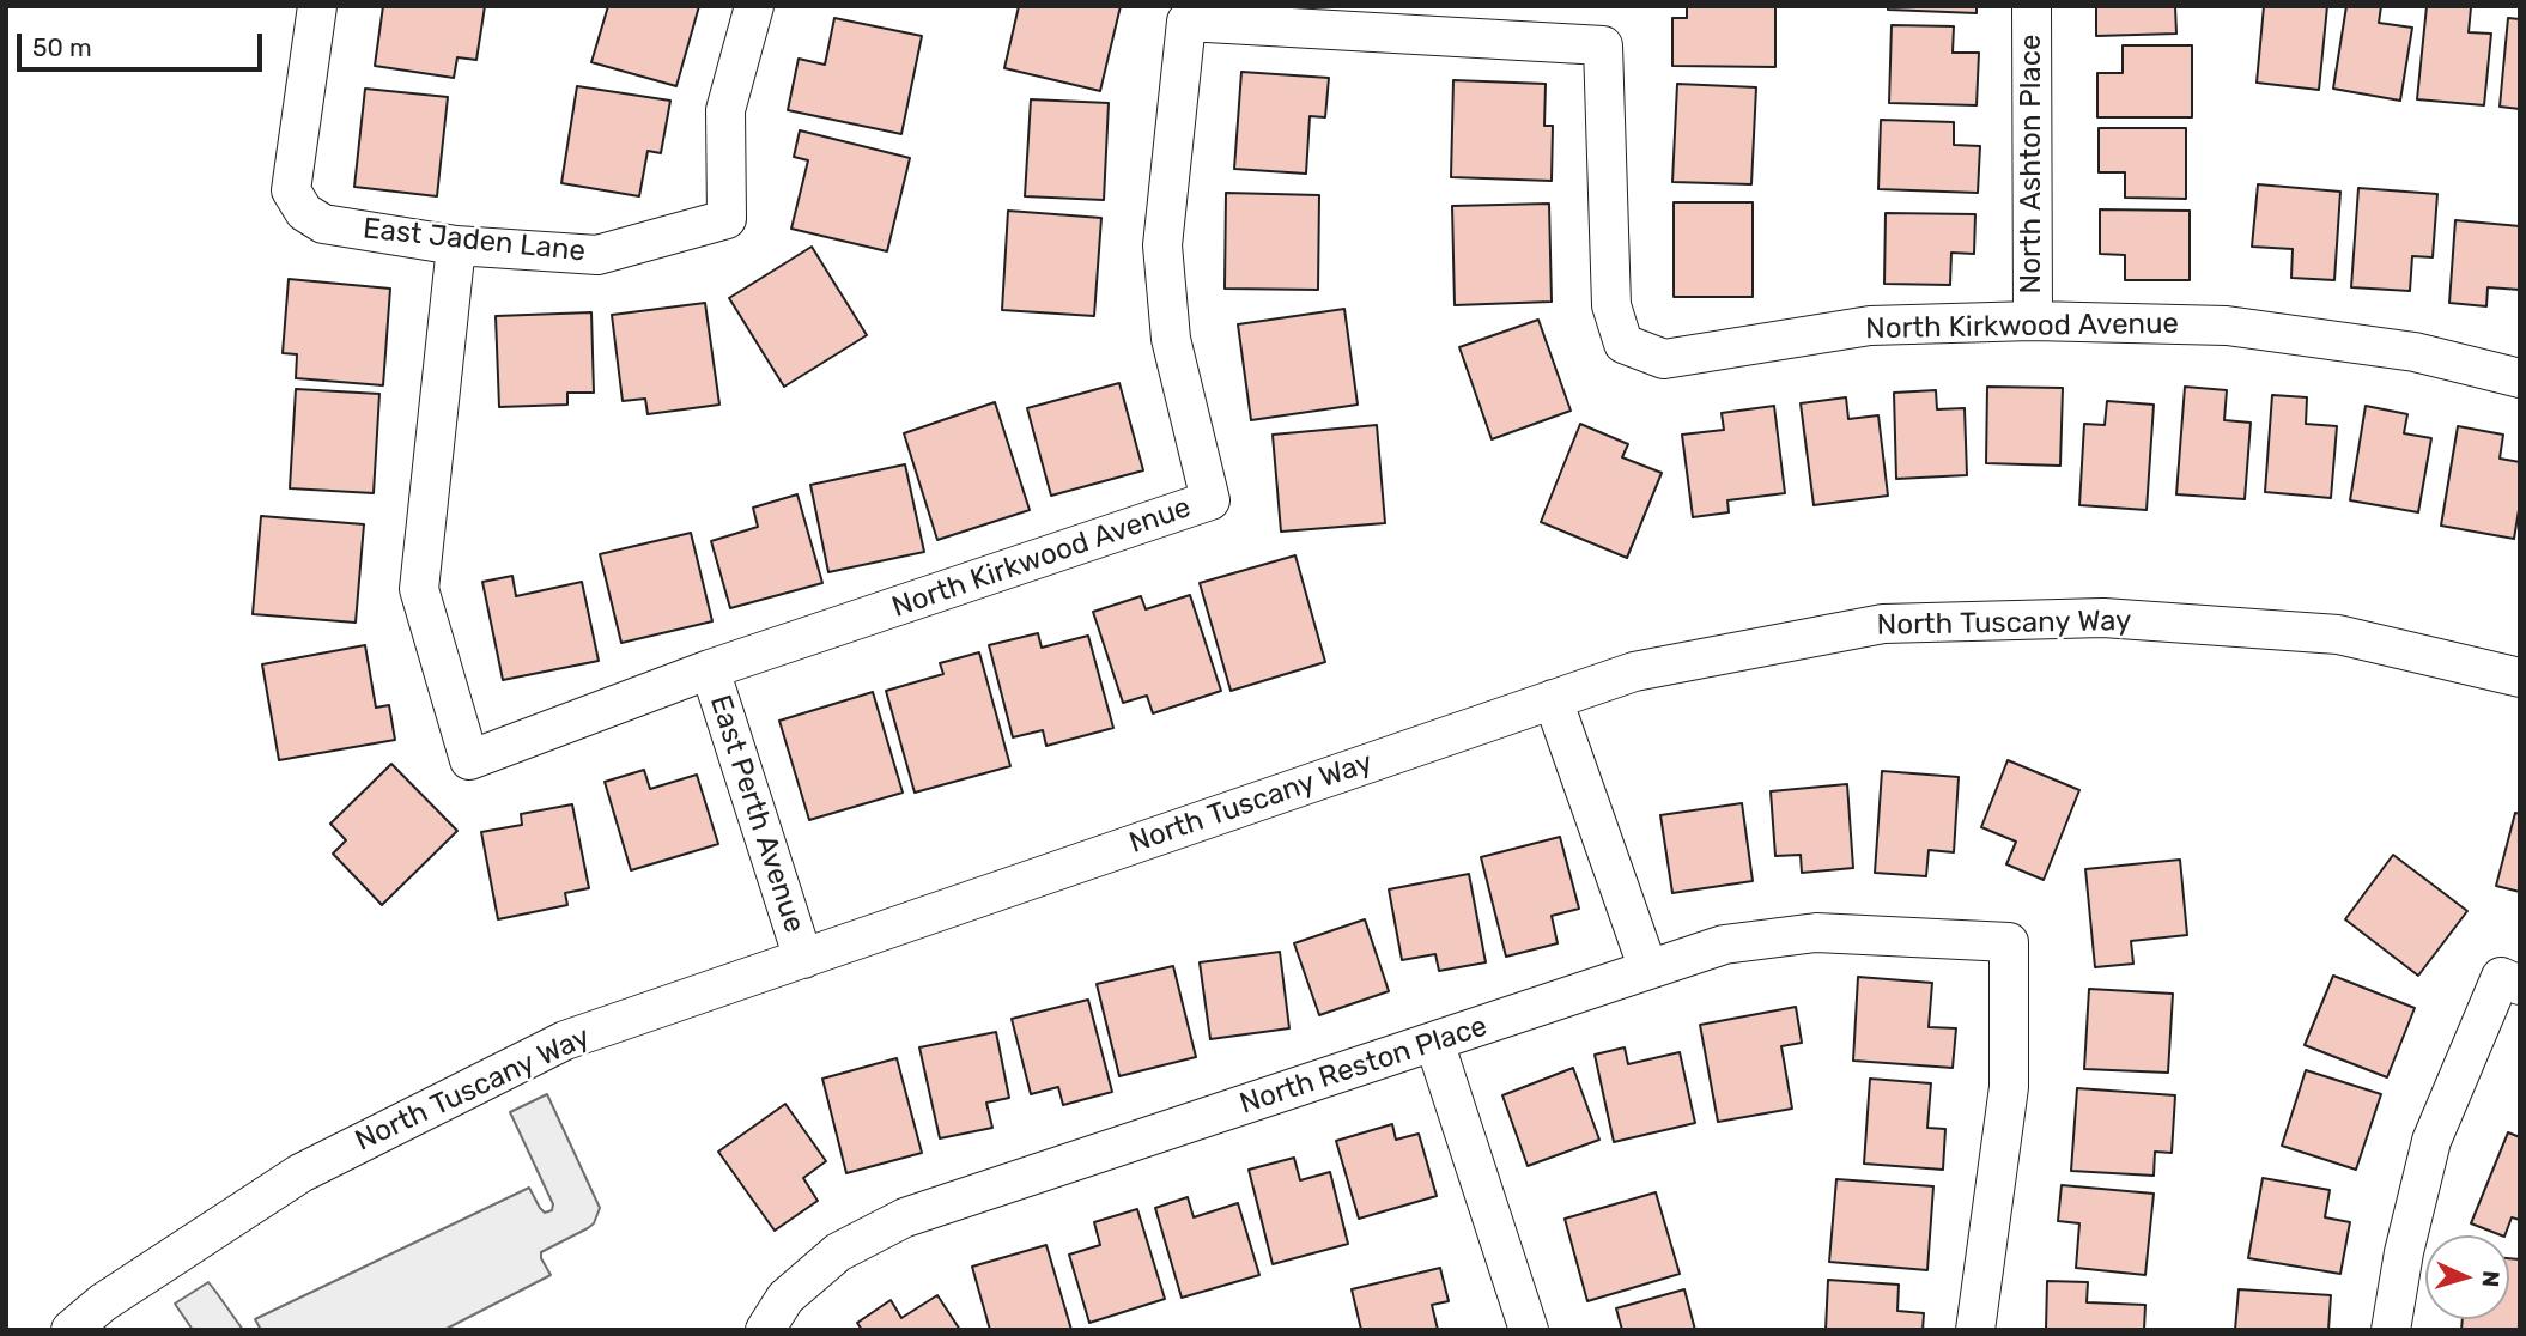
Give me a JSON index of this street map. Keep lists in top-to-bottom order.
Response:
{
  "streets": {
    "street": [
      "North Ashton Place",
      "East Jaden Lane",
      "North Kirkwood Avenue",
      "North Tuscany Way",
      "East Perth Avenue",
      "North Reston Place"
    ]
  },
  "crossings": [
    ["North Ashton Place", "North Kirkwood Avenue"],
    ["East Jaden Lane", "North Kirkwood Avenue"],
    ["North Kirkwood Avenue", "East Perth Avenue"],
    ["North Tuscany Way", "East Perth Avenue"]
  ],
  "scale_bar": "50 m",
  "north": "right"
}
